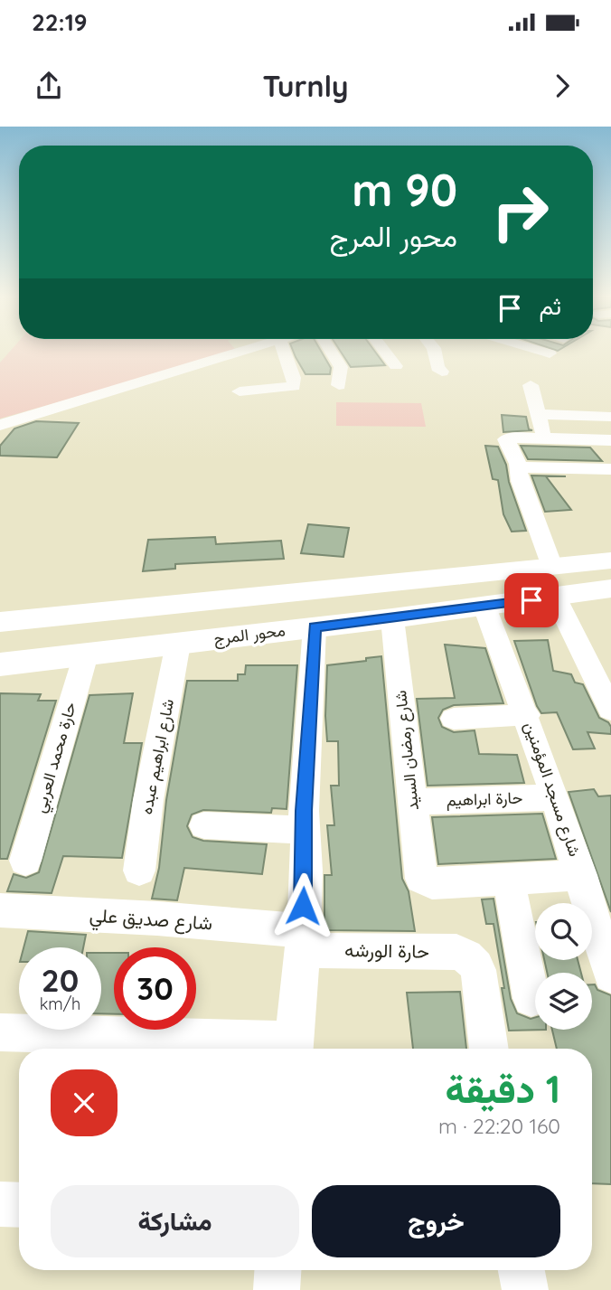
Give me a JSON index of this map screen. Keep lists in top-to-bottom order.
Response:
{
  "streets": {
    "main road": ["محور المرج"],
    "street": [
      "شارع رمضان السيد",
      "شارع ابراهيم عبده",
      "حارة محمد العربي",
      "شارع مسجد المؤمنين",
      "حارة ابراهيم",
      "شارع صديق علي",
      "حارة الورشه"
    ]
  },
  "crossings": [
    ["محور المرج", "شارع رمضان السيد"],
    ["محور المرج", "شارع ابراهيم عبده"],
    ["محور المرج", "حارة محمد العربي"],
    ["محور المرج", "شارع مسجد المؤمنين"],
    ["شارع رمضان السيد", "حارة ابراهيم"],
    ["شارع مسجد المؤمنين", "حارة ابراهيم"],
    ["شارع صديق علي", "حارة الورشه"]
  ],
  "page": {
    "status": "22:19",
    "header": "Turnly",
    "turn": ["90 m", "محور المرج"],
    "then": "ثم",
    "speed": "20 km/h",
    "limit": "30",
    "heading": ["1 دقيقة", "160 m · 22:20"],
    "buttons": ["خروج", "مشاركة"]
  }
}
